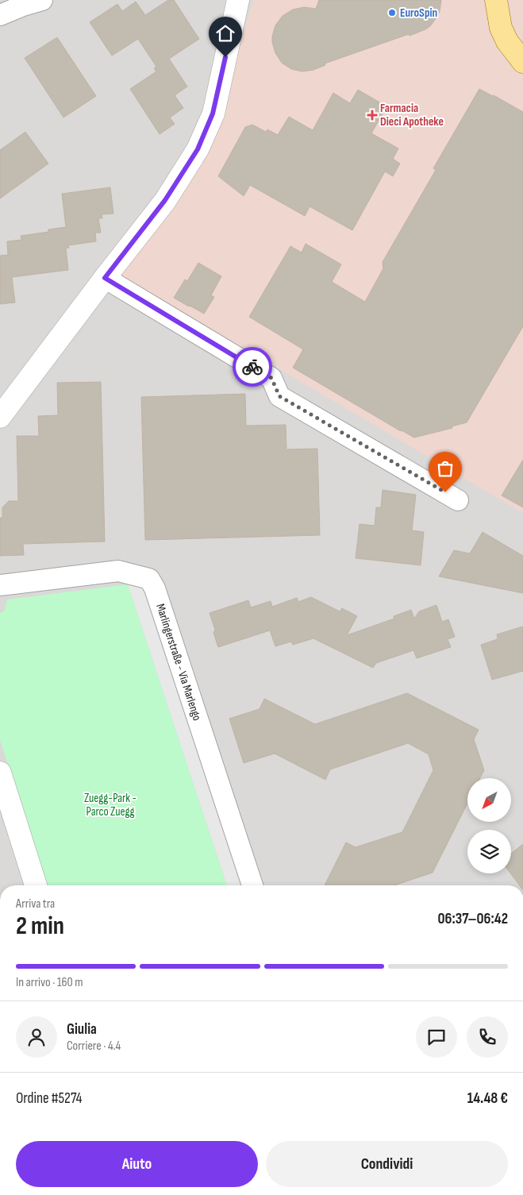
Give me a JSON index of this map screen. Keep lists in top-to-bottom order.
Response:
{
  "streets": {
    "street": ["Marlingerstraße - Via Marlengo"]
  },
  "parks": ["Zuegg-Park - Parco Zuegg"],
  "places": {
    "other": ["EuroSpin"],
    "health": ["Farmacia Dieci Apotheke"]
  },
  "north": "bottom left",
  "page": {
    "heading": ["2 min", "Arriva tra", "06:37–06:42"],
    "panel": [
      "Giulia",
      "Corriere · 4.4",
      "Ordine #5274",
      "14.48 €"
    ],
    "bar": "In arrivo · 160 m",
    "buttons": ["Aiuto", "Condividi"]
  }
}
